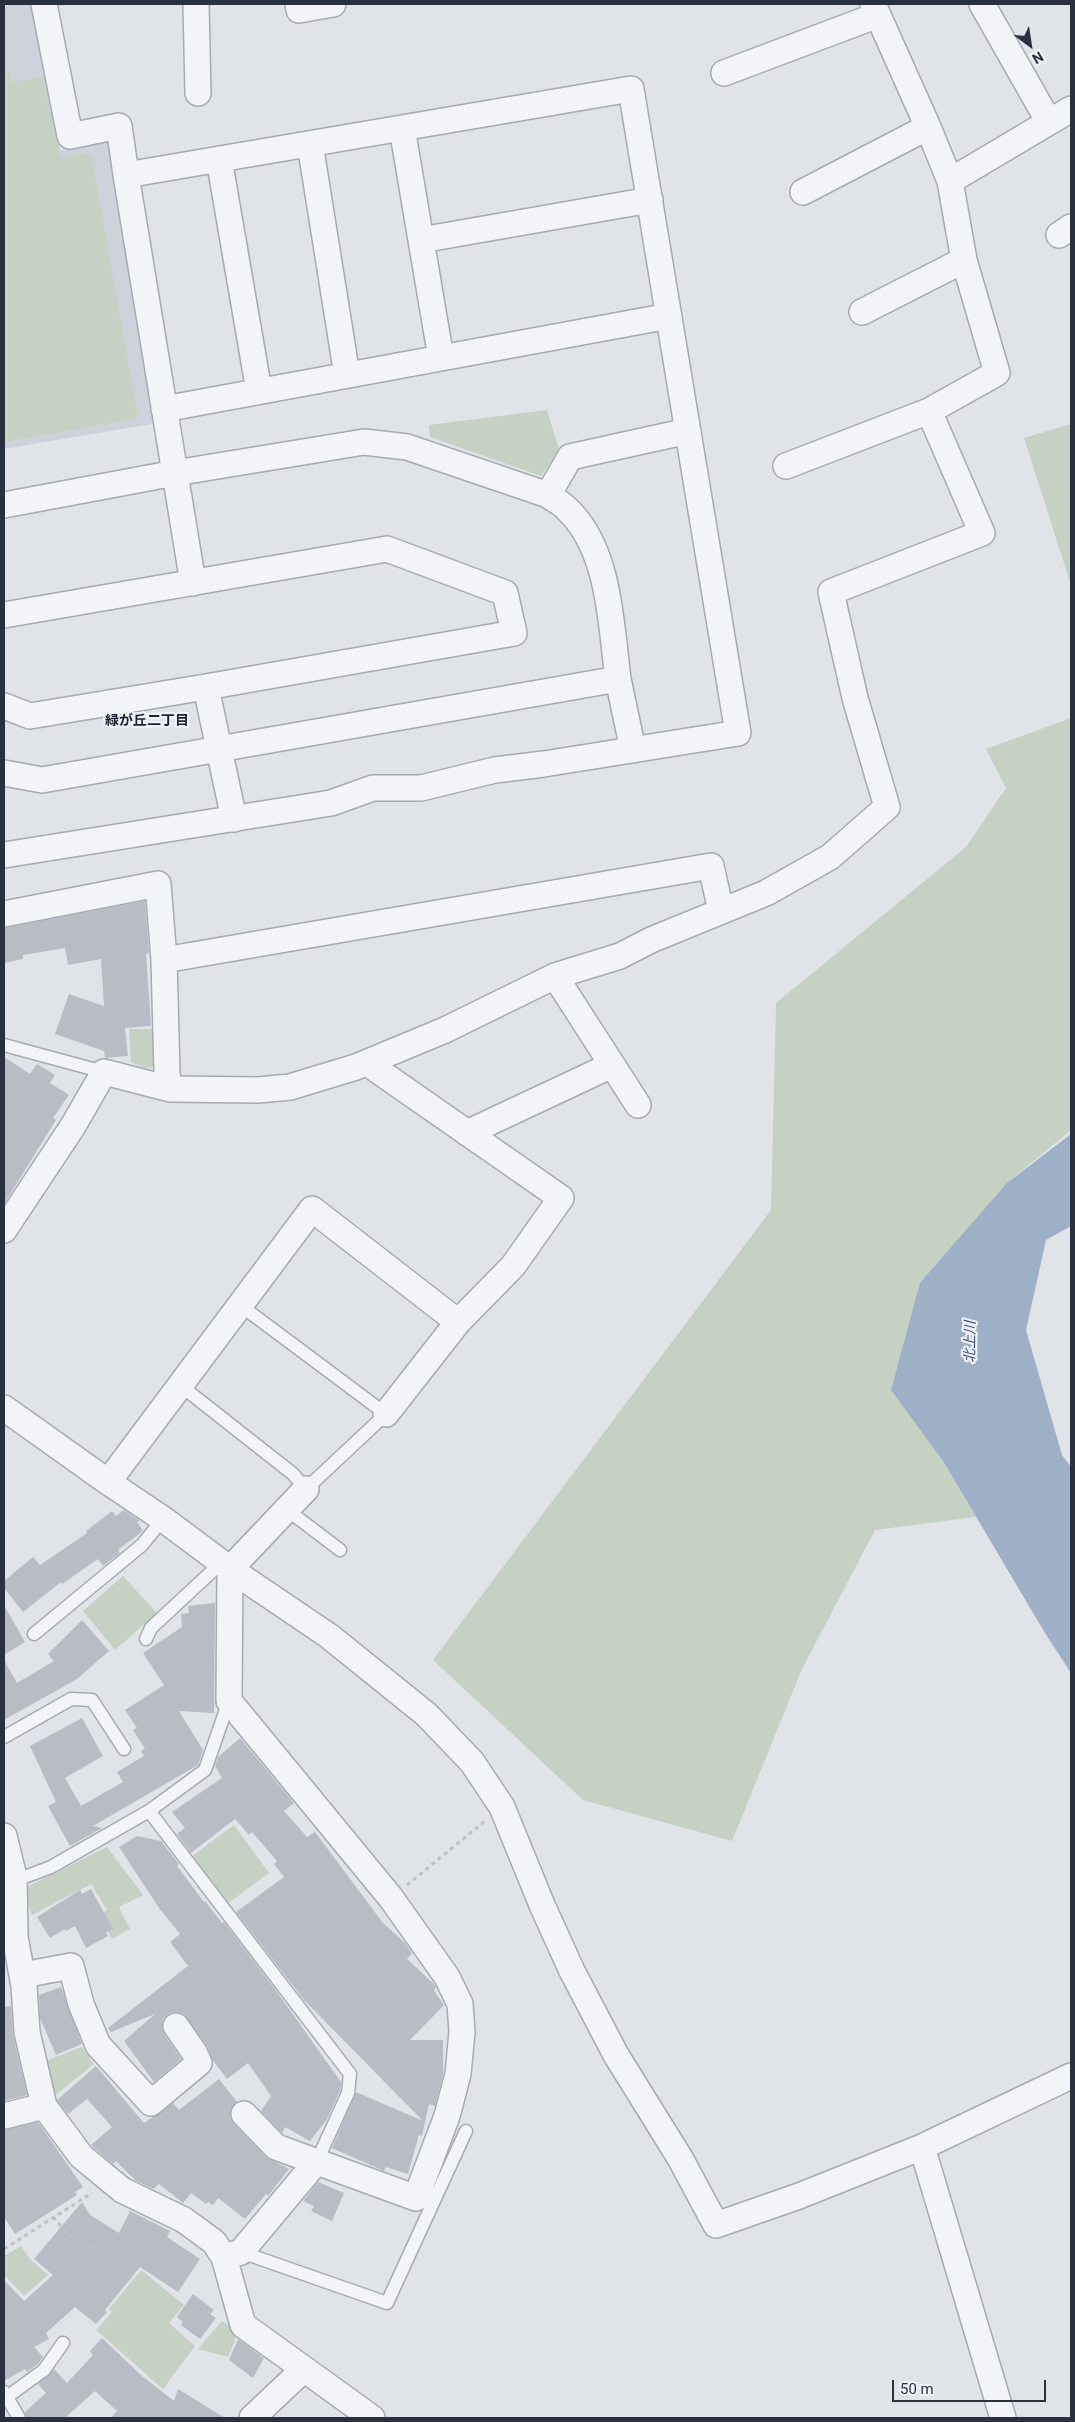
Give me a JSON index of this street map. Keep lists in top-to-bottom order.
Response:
{
  "districts": ["緑が丘二丁目"],
  "water": ["北上川"],
  "scale_bar": "50 m",
  "north": "bottom right"
}
